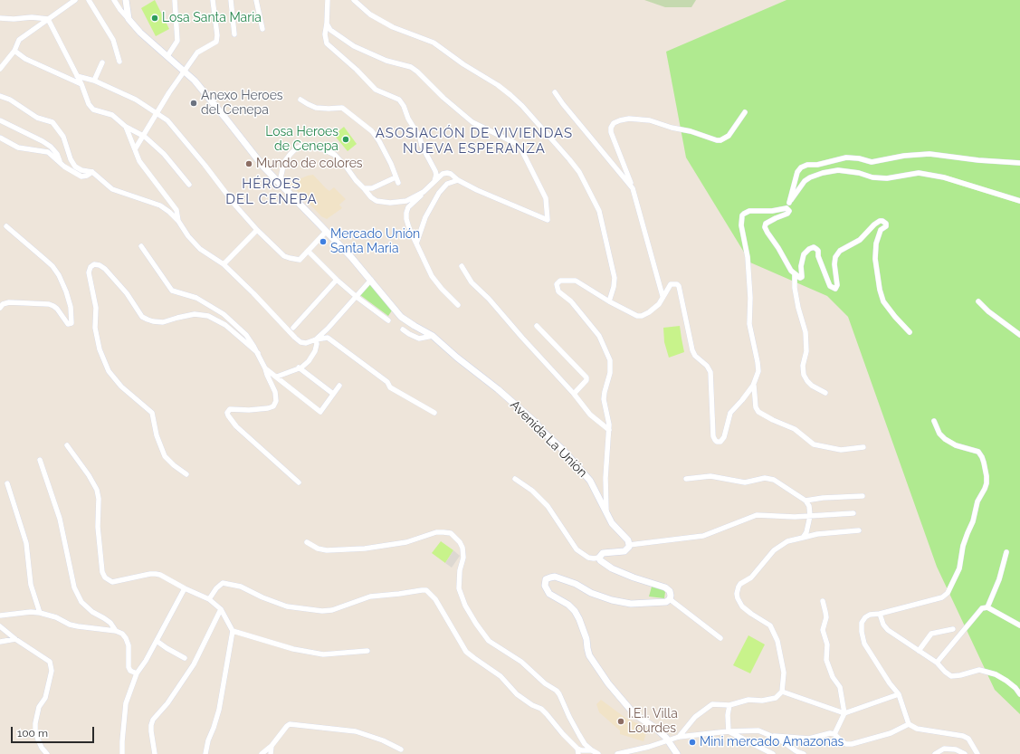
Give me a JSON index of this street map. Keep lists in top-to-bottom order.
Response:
{
  "streets": {
    "main road": ["Avenida La Unión"]
  },
  "districts": ["ASOSIACIÓN DE VIVIENDAS NUEVA ESPERANZA", "HÉROES DEL CENEPA"],
  "places": [
    "Losa Santa Maria",
    "Anexo Heroes del Cenepa",
    "Losa Heroes de Cenepa",
    "Mundo de colores",
    "Mercado Unión Santa Maria",
    "I.E.I. Villa Lourdes",
    "Mini mercado Amazonas"
  ],
  "scale_bar": "100 m"
}
